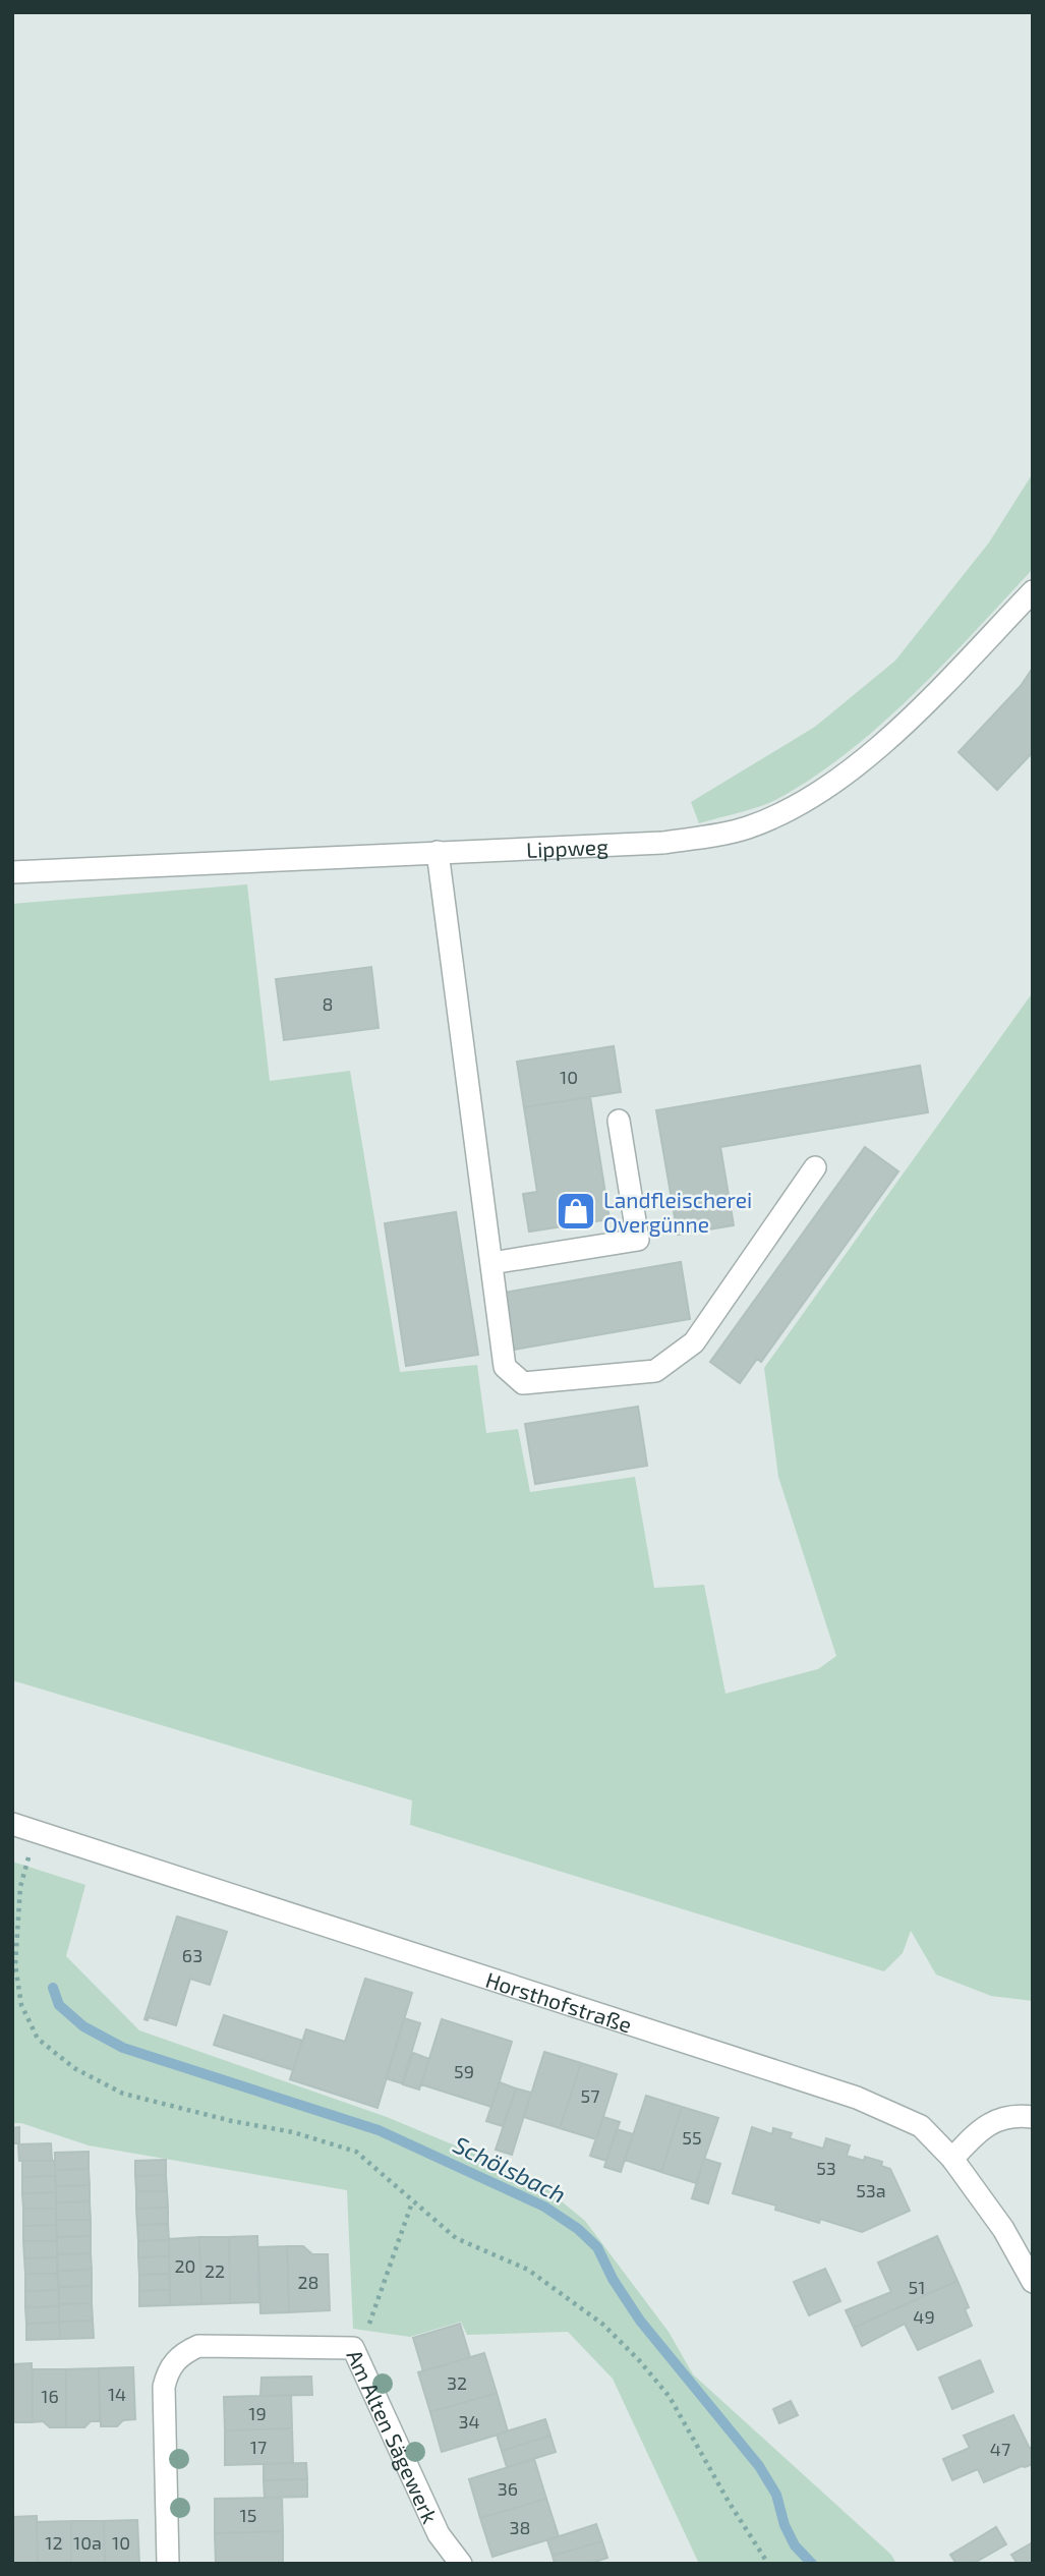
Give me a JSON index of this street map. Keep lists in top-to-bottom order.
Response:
{
  "streets": {
    "street": ["Lippweg", "Horsthofstraße", "Am Alten Sägewerk"]
  },
  "water": ["Schölsbach"],
  "places": {
    "shop": ["Landfleischerei Overgünne"]
  },
  "house_numbers": [
    "8",
    "10",
    "63",
    "59",
    "57",
    "55",
    "53",
    "53a",
    "20",
    "22",
    "28",
    "51",
    "49",
    "32",
    "14",
    "16",
    "19",
    "34",
    "17",
    "47",
    "36",
    "15",
    "38",
    "12",
    "10a",
    "10"
  ]
}
